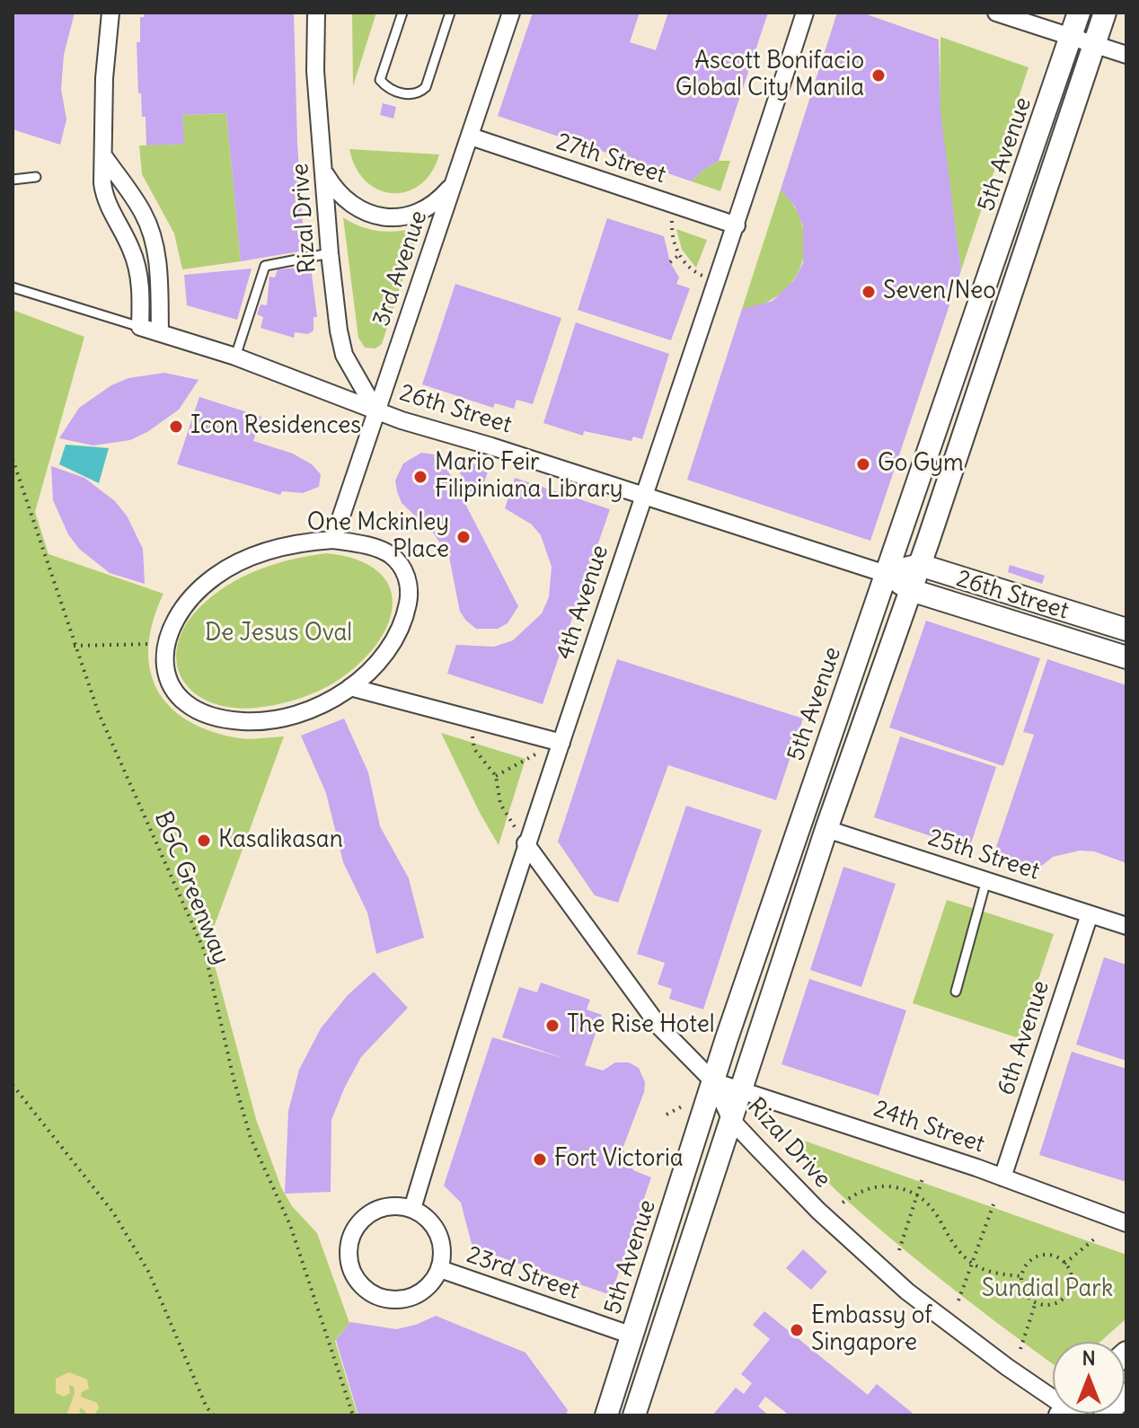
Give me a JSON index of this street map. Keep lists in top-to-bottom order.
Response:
{
  "streets": {
    "main road": ["5th Avenue", "26th Street"],
    "street": [
      "27th Street",
      "Rizal Drive",
      "3rd Avenue",
      "4th Avenue",
      "25th Street",
      "6th Avenue",
      "24th Street",
      "23rd Street"
    ],
    "path": ["BGC Greenway"]
  },
  "crossings": [
    ["5th Avenue", "Rizal Drive"],
    ["5th Avenue", "26th Street"],
    ["5th Avenue", "25th Street"],
    ["5th Avenue", "24th Street"],
    ["5th Avenue", "23rd Street"],
    ["27th Street", "3rd Avenue"],
    ["27th Street", "4th Avenue"],
    ["Rizal Drive", "3rd Avenue"],
    ["Rizal Drive", "26th Street"],
    ["Rizal Drive", "4th Avenue"],
    ["Rizal Drive", "24th Street"],
    ["3rd Avenue", "26th Street"],
    ["26th Street", "4th Avenue"],
    ["4th Avenue", "23rd Street"],
    ["25th Street", "6th Avenue"],
    ["6th Avenue", "24th Street"]
  ],
  "parks": ["De Jesus Oval", "Sundial Park"],
  "places": [
    "Ascott Bonifacio Global City Manila",
    "Seven/Neo",
    "Icon Residences",
    "Go Gym",
    "Mario Feir Filipiniana Library",
    "One Mckinley Place",
    "Kasalikasan",
    "The Rise Hotel",
    "Fort Victoria",
    "Embassy of Singapore"
  ],
  "north": "top"
}
